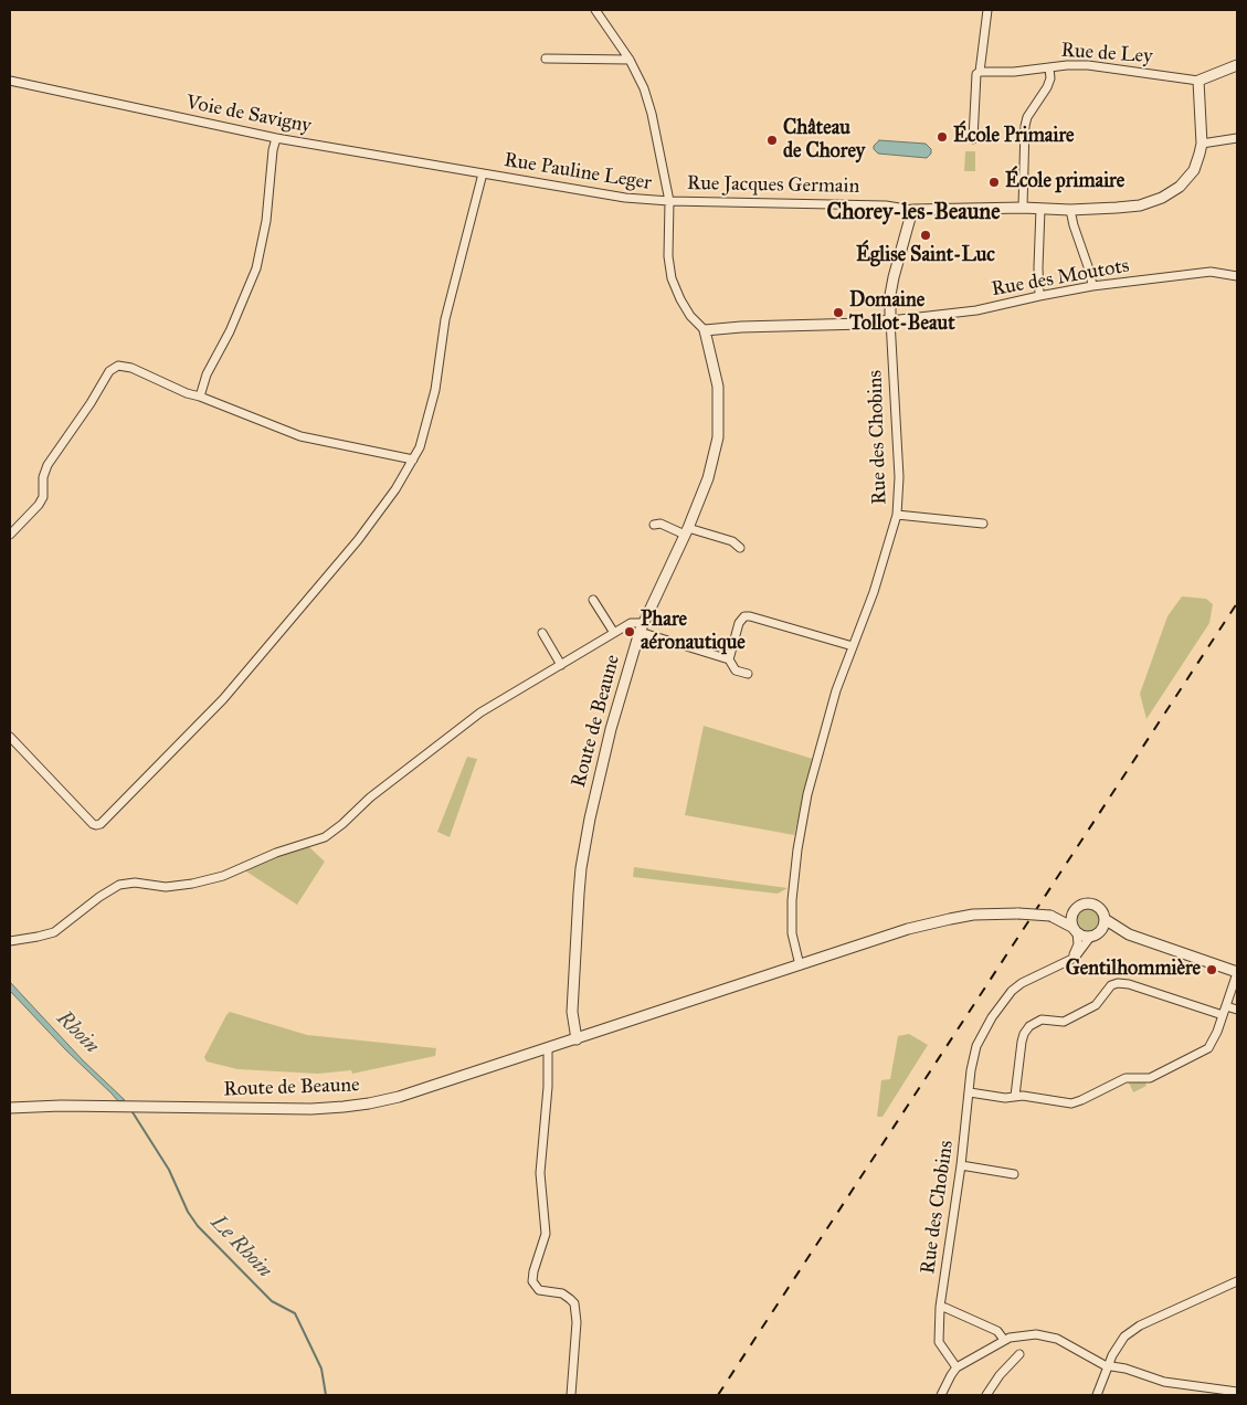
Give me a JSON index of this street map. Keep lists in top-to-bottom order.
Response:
{
  "streets": {
    "street": [
      "Rue de Ley",
      "Voie de Savigny",
      "Rue Pauline Leger",
      "Rue Jacques Germain",
      "Rue des Moutots",
      "Rue des Chobins",
      "Route de Beaune"
    ]
  },
  "crossings": [
    ["Rue de Ley", "Rue Jacques Germain"],
    ["Voie de Savigny", "Rue Pauline Leger"],
    ["Rue Pauline Leger", "Rue Jacques Germain"],
    ["Rue des Moutots", "Rue des Chobins"],
    ["Rue des Chobins", "Route de Beaune"]
  ],
  "districts": ["Chorey-les-Beaune"],
  "water": ["Rhoin", "Le Rhoin"],
  "places": [
    "École Primaire",
    "Château de Chorey",
    "École primaire",
    "Église Saint-Luc",
    "Domaine Tollot-Beaut",
    "Phare aéronautique",
    "Gentilhommière"
  ]
}
